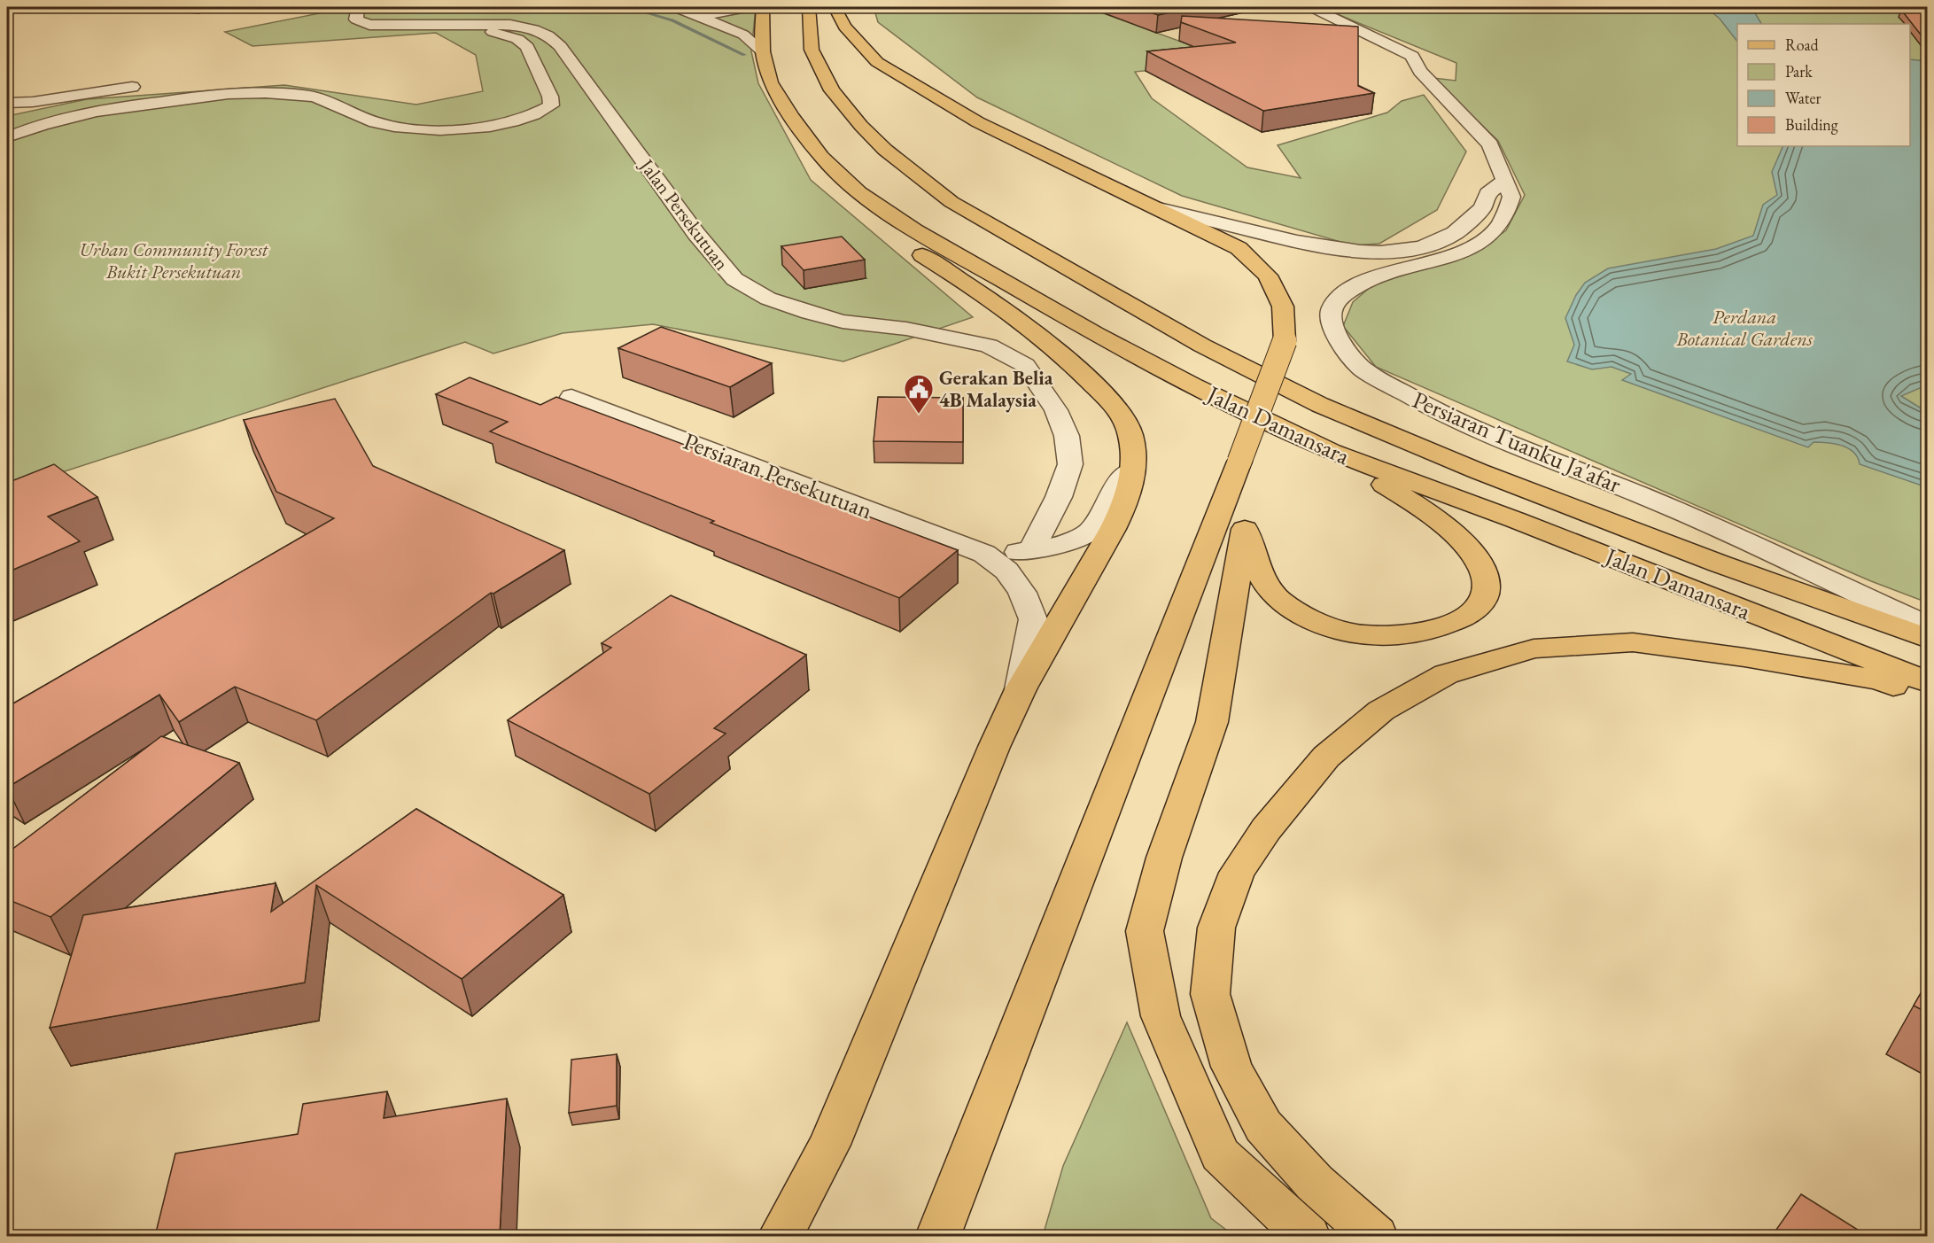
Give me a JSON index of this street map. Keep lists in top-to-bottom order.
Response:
{
  "streets": {
    "main road": ["Jalan Damansara"],
    "street": ["Jalan Persekutuan", "Persiaran Tuanku Ja'afar", "Persiaran Persekutuan"]
  },
  "parks": ["Urban Community Forest Bukit Persekutuan", "Perdana Botanical Gardens"],
  "places": {
    "public building": ["Gerakan Belia 4B Malaysia"]
  },
  "legend": [
    "Road",
    "Park",
    "Water",
    "Building"
  ]
}
